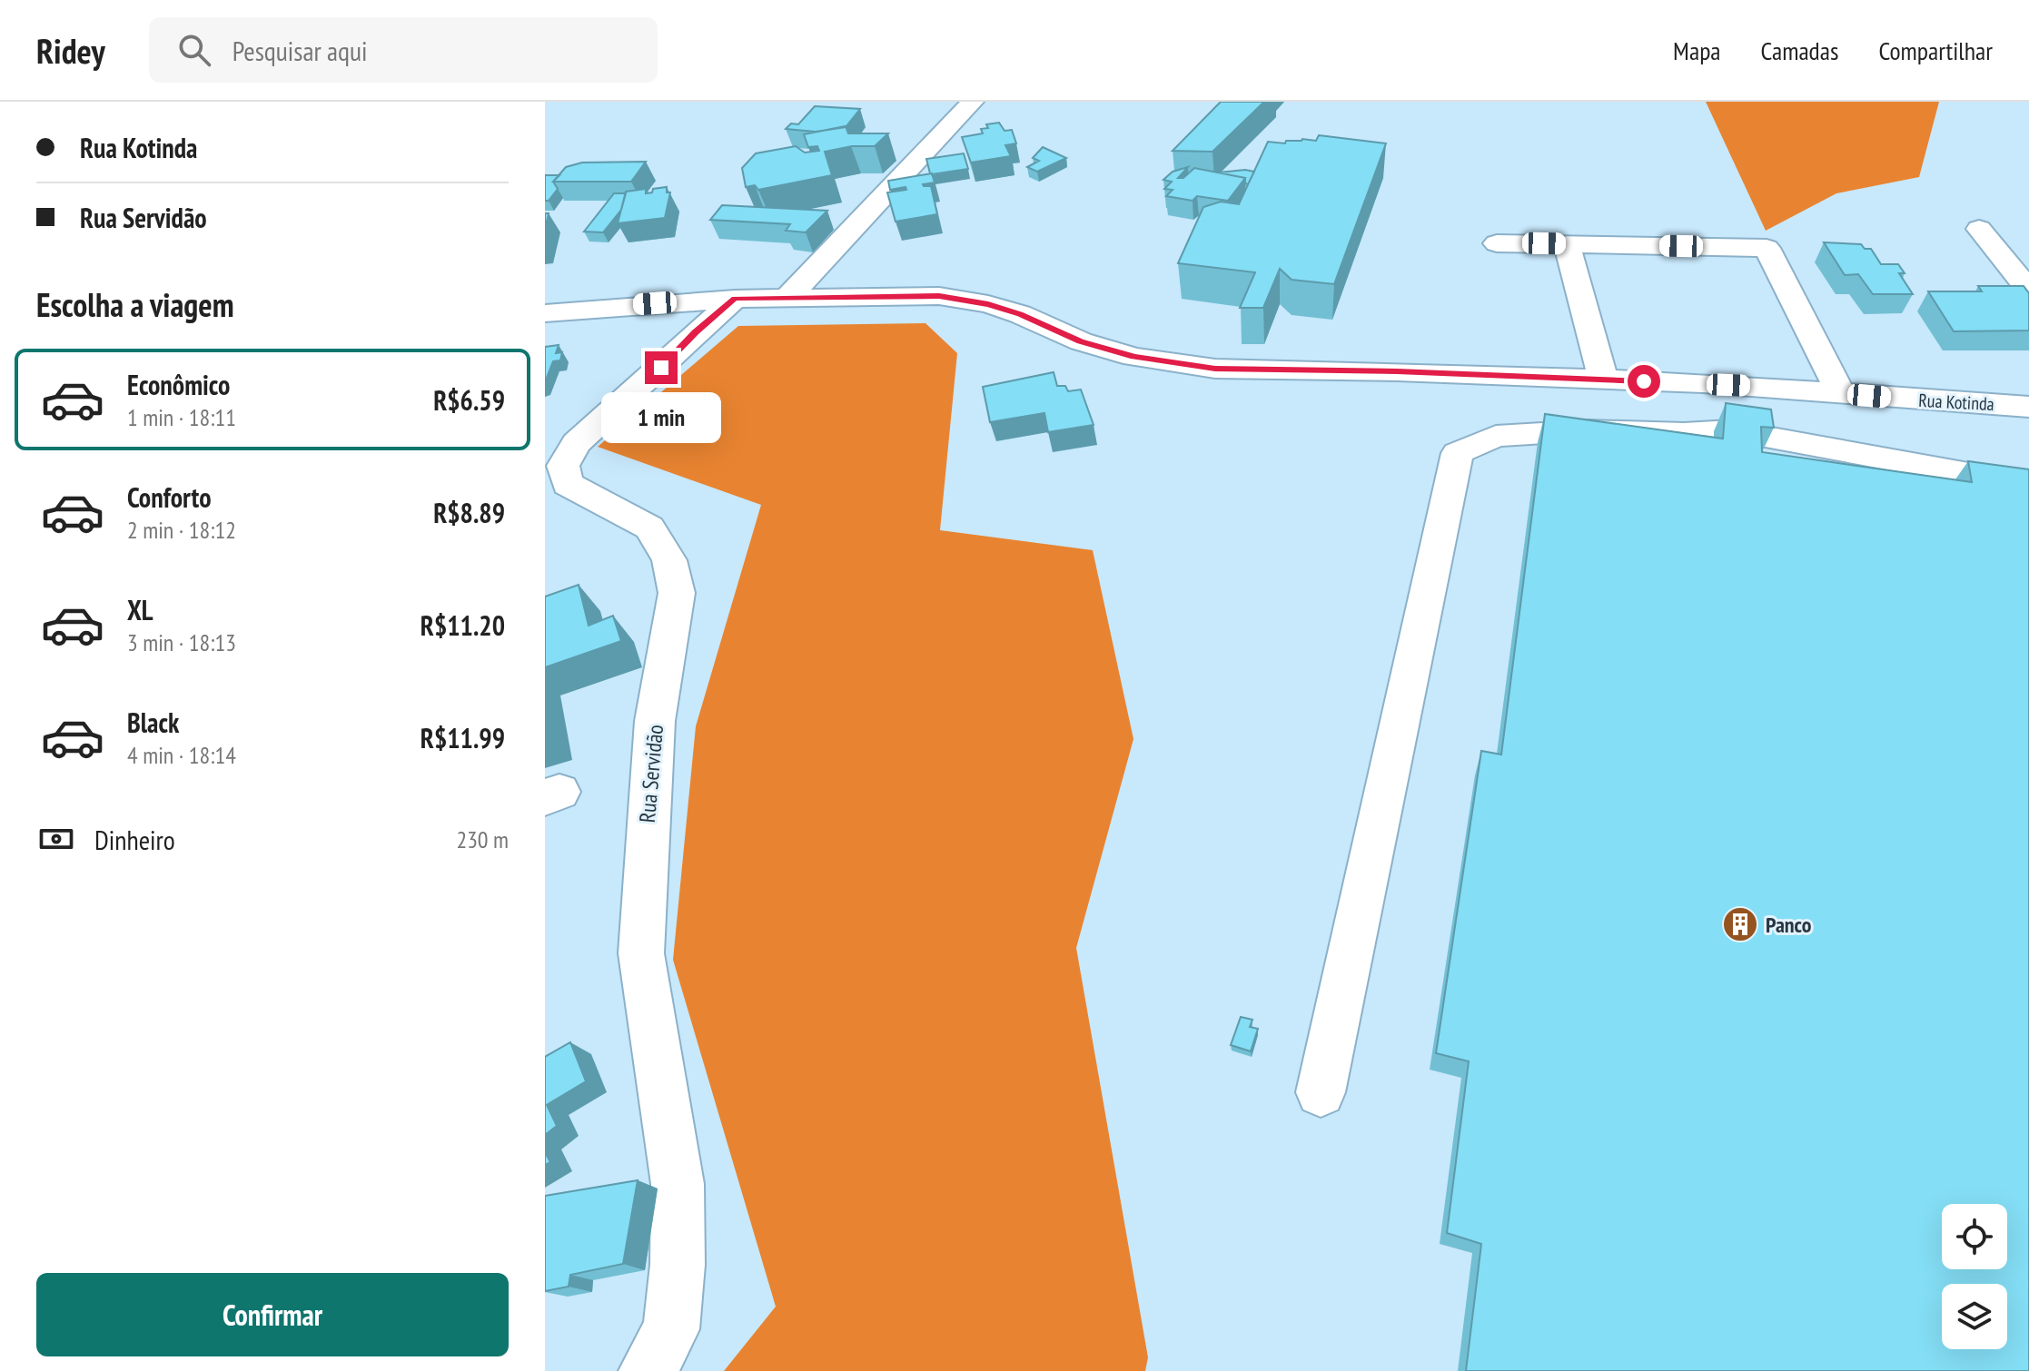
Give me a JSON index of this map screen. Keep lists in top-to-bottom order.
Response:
{
  "streets": {
    "street": ["Rua Kotinda", "Rua Servidão"]
  },
  "crossings": [
    ["Rua Kotinda", "Rua Servidão"]
  ],
  "places": {
    "building": ["Panco"]
  },
  "page": {
    "header": "Ridey",
    "search": "Pesquisar aqui",
    "nav": ["Mapa", "Camadas", "Compartilhar"],
    "banner": ["Rua Kotinda", "Rua Servidão"],
    "heading": "Escolha a viagem",
    "list": [
      {
        "name": "Econômico",
        "note": "1 min · 18:11",
        "value": "R$6.59"
      },
      {
        "name": "Conforto",
        "note": "2 min · 18:12",
        "value": "R$8.89"
      },
      {
        "name": "XL",
        "note": "3 min · 18:13",
        "value": "R$11.20"
      },
      {
        "name": "Black",
        "note": "4 min · 18:14",
        "value": "R$11.99"
      }
    ],
    "bubble": "1 min",
    "pay": ["Dinheiro", "230 m"],
    "buttons": "Confirmar"
  }
}
